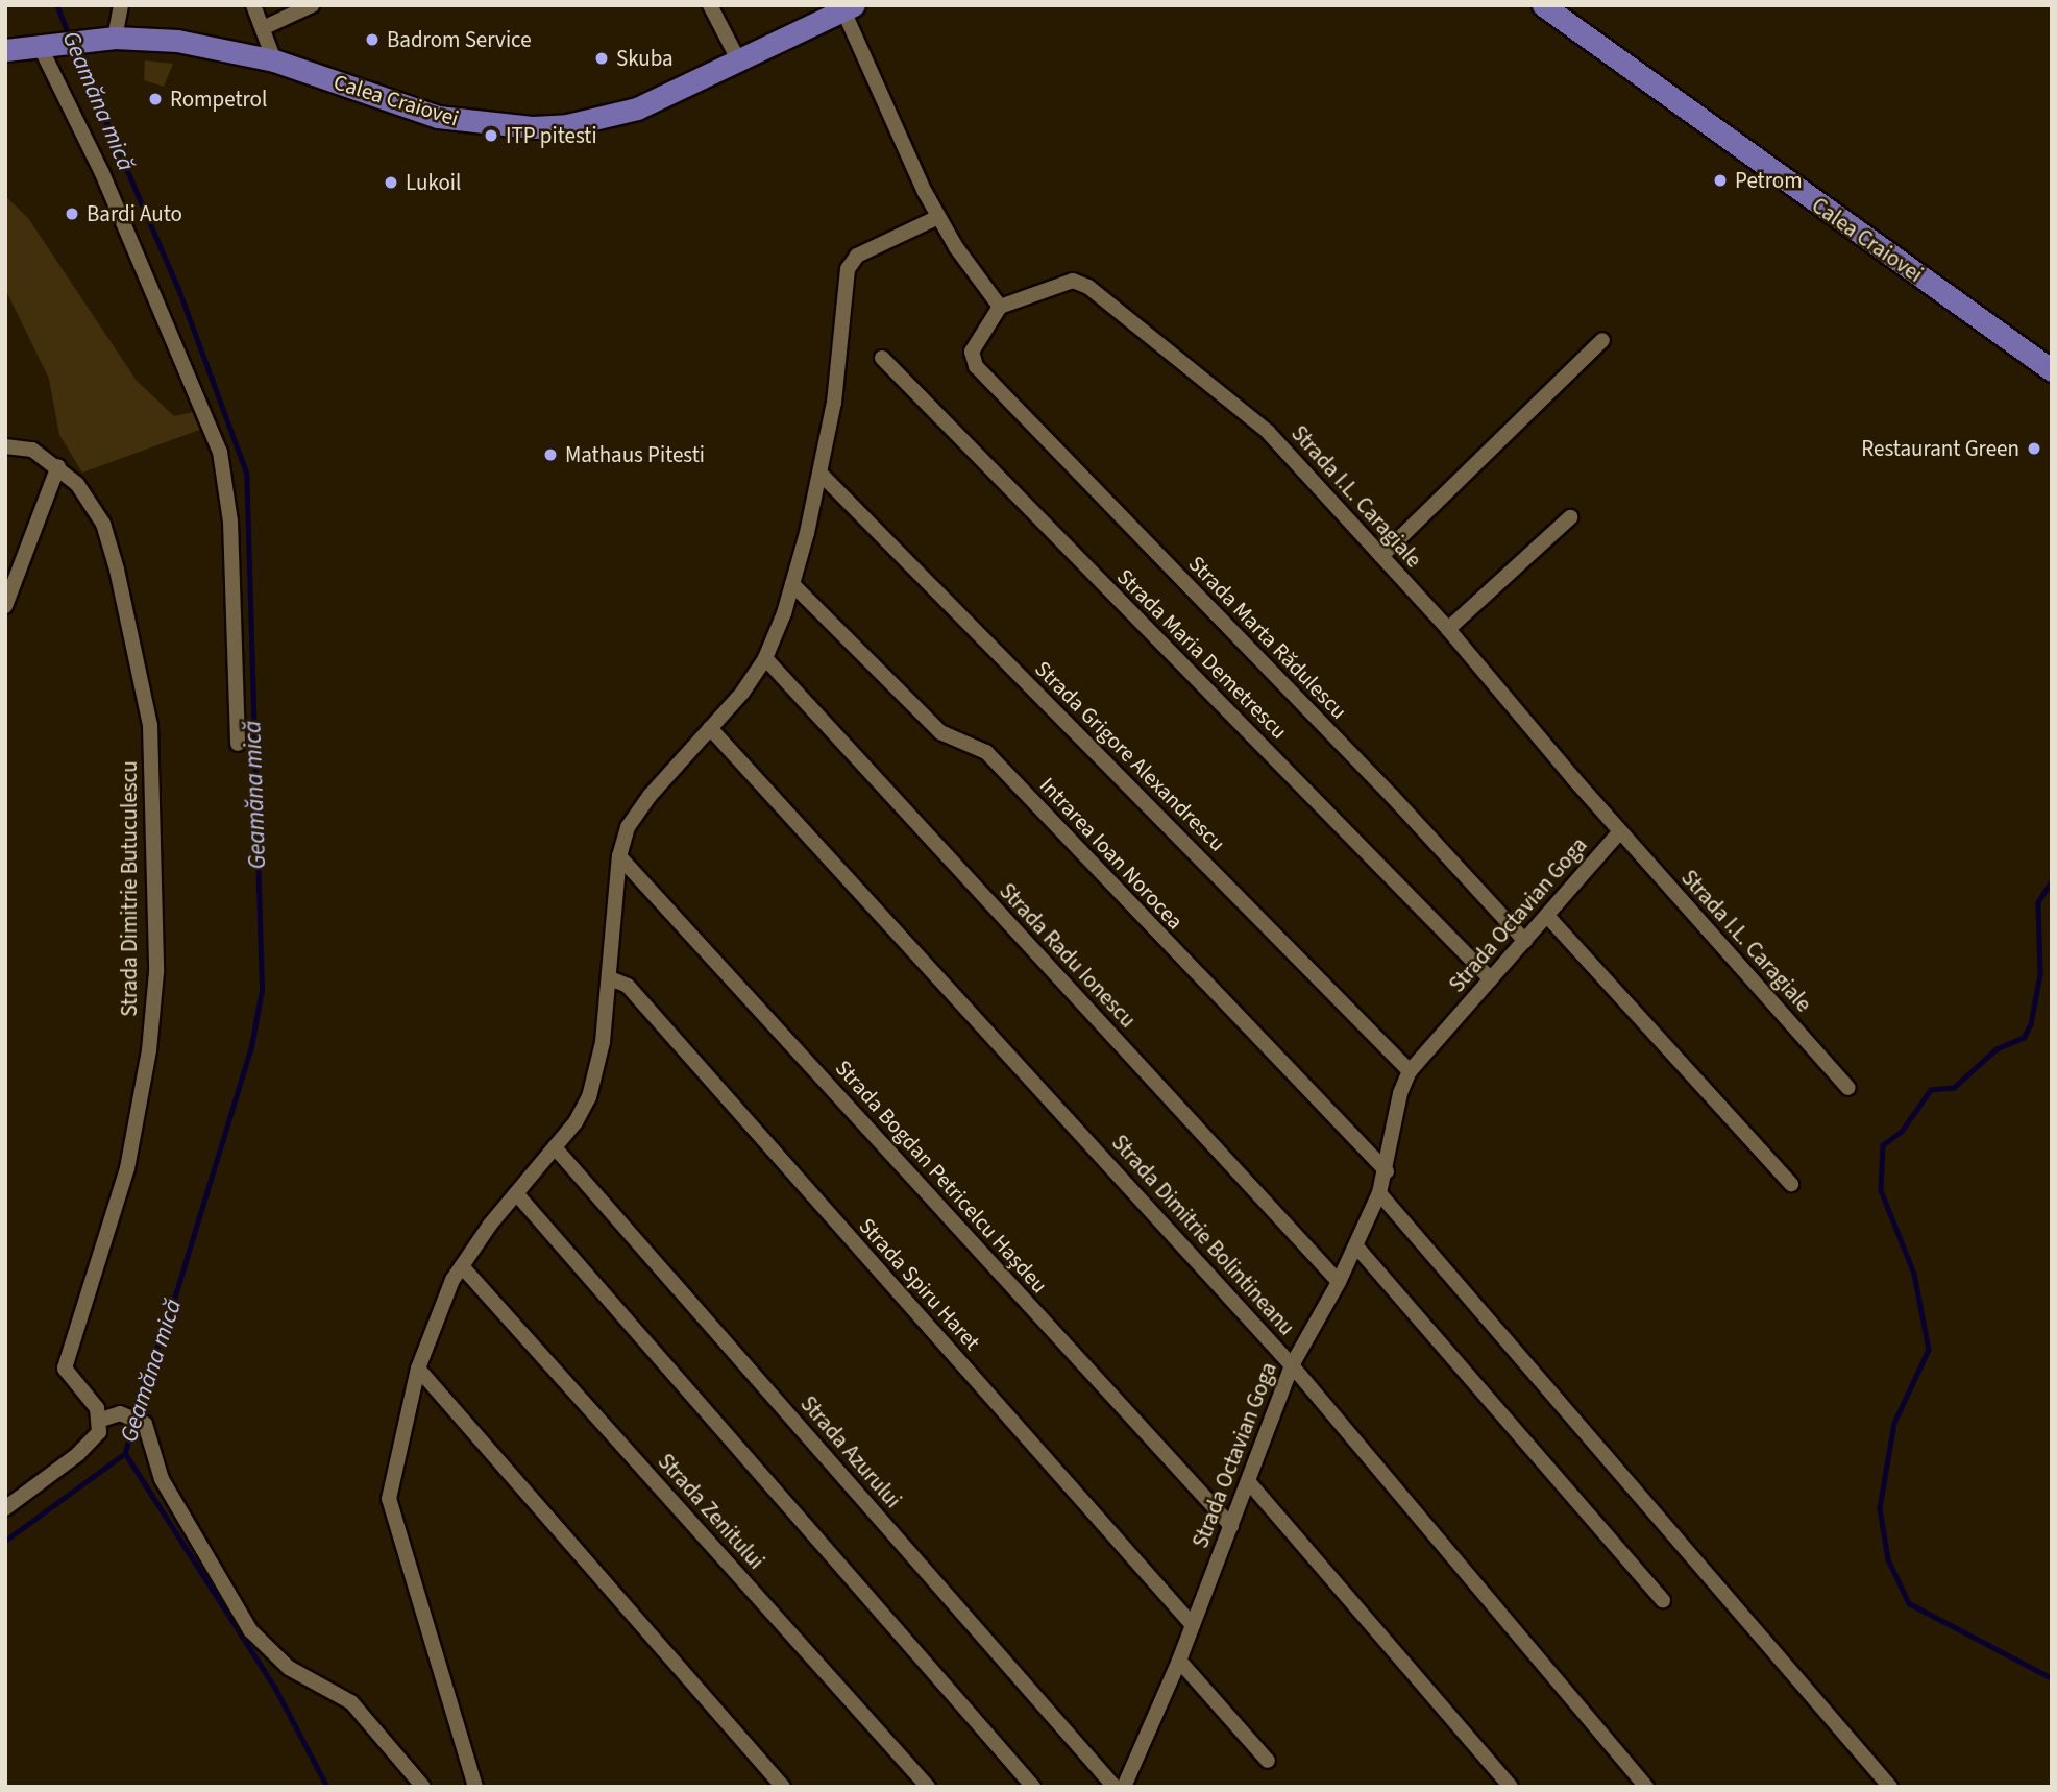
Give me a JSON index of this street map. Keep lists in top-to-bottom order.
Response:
{
  "streets": {
    "main road": ["Calea Craiovei"],
    "street": [
      "Strada I.L. Caragiale",
      "Strada Marta Rădulescu",
      "Strada Maria Demetrescu",
      "Strada Grigore Alexandrescu",
      "Intrarea Ioan Norocea",
      "Strada Dimitrie Butuculescu",
      "Strada Octavian Goga",
      "Strada Radu Ionescu",
      "Strada Bogdan Petricelcu Hașdeu",
      "Strada Dimitrie Bolintineanu",
      "Strada Spiru Haret",
      "Strada Azurului",
      "Strada Zenitului"
    ]
  },
  "crossings": [
    ["Strada I.L. Caragiale", "Strada Marta Rădulescu"],
    ["Strada I.L. Caragiale", "Strada Octavian Goga"],
    ["Strada Marta Rădulescu", "Strada Octavian Goga"],
    ["Strada Maria Demetrescu", "Strada Octavian Goga"],
    ["Strada Grigore Alexandrescu", "Strada Octavian Goga"],
    ["Intrarea Ioan Norocea", "Strada Octavian Goga"],
    ["Strada Octavian Goga", "Strada Radu Ionescu"],
    ["Strada Octavian Goga", "Strada Bogdan Petricelcu Hașdeu"],
    ["Strada Octavian Goga", "Strada Dimitrie Bolintineanu"],
    ["Strada Octavian Goga", "Strada Spiru Haret"]
  ],
  "water": ["Geamăna mică"],
  "places": [
    "Badrom Service",
    "Skuba",
    "Rompetrol",
    "ITP pitesti",
    "Petrom",
    "Lukoil",
    "Bardi Auto",
    "Restaurant Green",
    "Mathaus Pitesti"
  ]
}
